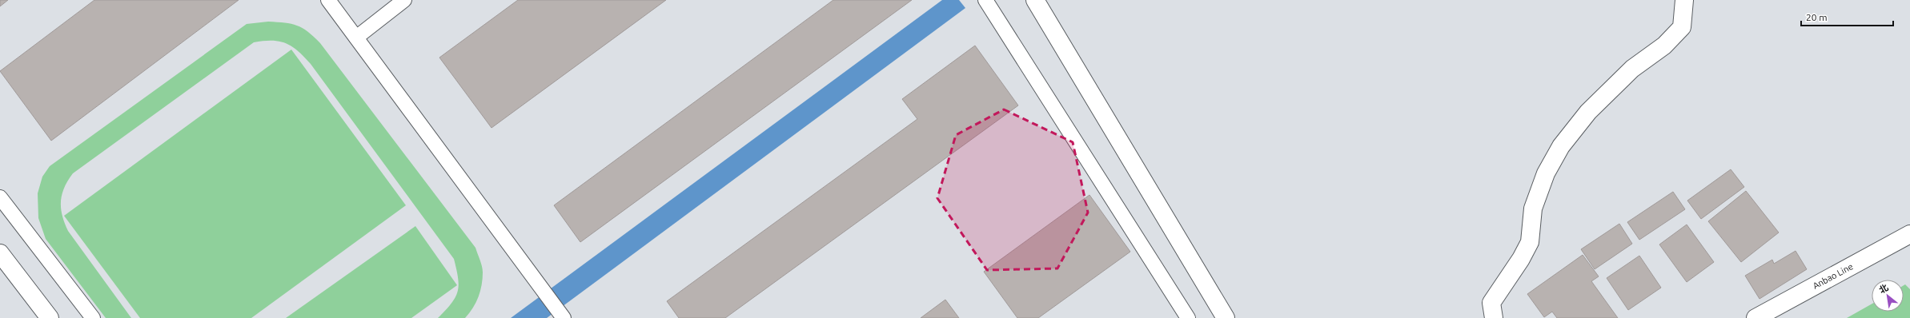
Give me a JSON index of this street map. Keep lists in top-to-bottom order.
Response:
{
  "streets": {
    "street": ["Anbao Line"]
  },
  "scale_bar": "20 m",
  "north": "top left"
}
